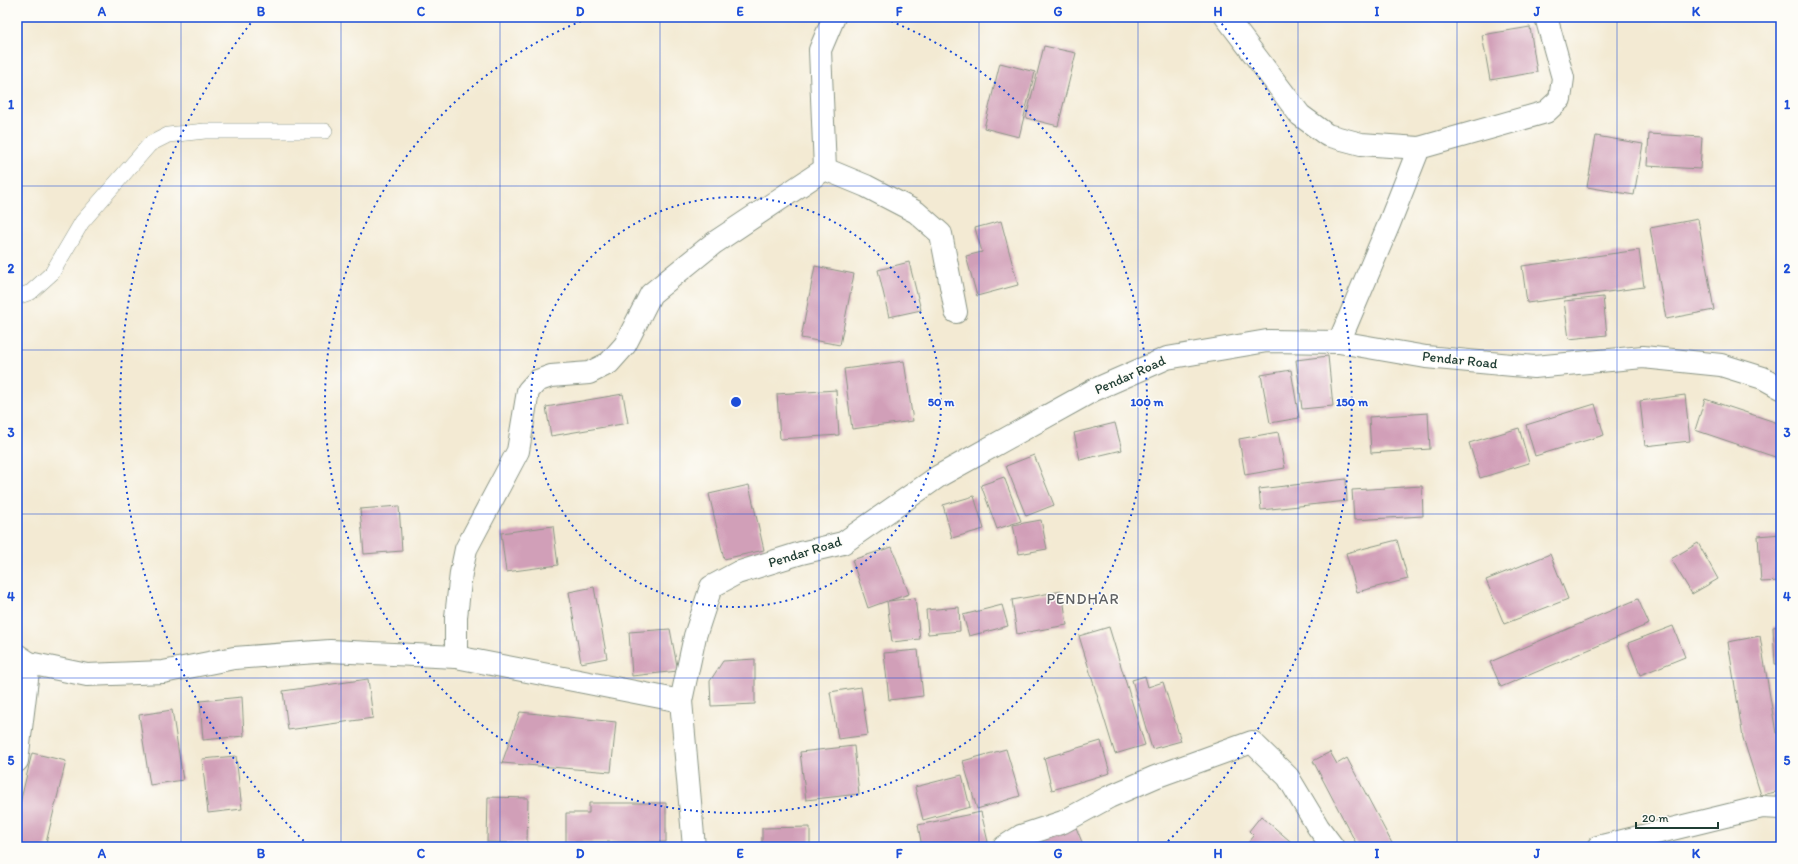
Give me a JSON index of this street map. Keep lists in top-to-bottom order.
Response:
{
  "streets": {
    "street": ["Pendar Road"]
  },
  "districts": ["PENDHAR"],
  "scale_bar": "20 m",
  "grid": {
    "columns": [
      "A",
      "B",
      "C",
      "D",
      "E",
      "F",
      "G",
      "H",
      "I",
      "J",
      "K"
    ],
    "rows": [
      "1",
      "2",
      "3",
      "4",
      "5"
    ]
  },
  "rings": ["50 m", "100 m", "150 m"]
}
